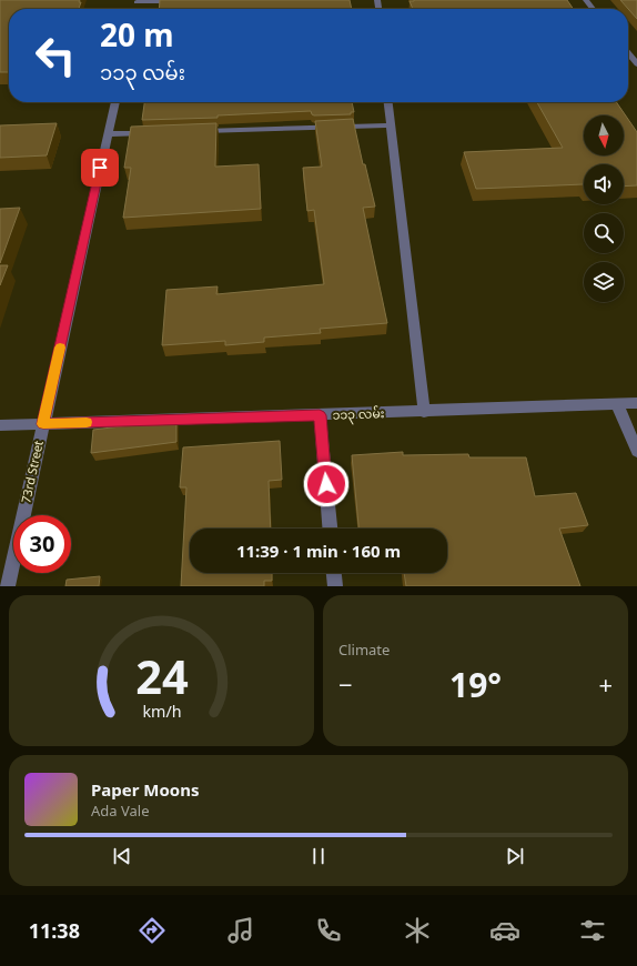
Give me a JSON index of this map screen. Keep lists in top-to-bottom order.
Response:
{
  "streets": {
    "street": ["၁၁၃ လမ်း", "73rd Street"]
  },
  "crossings": [
    ["၁၁၃ လမ်း", "73rd Street"]
  ],
  "north": "bottom",
  "page": {
    "turn": ["20 m", "၁၁၃ လမ်း"],
    "limit": "30",
    "trip": "11:39 · 1 min · 160 m",
    "tile": "Climate",
    "heat": ["−", "19°", "+"],
    "song": ["Paper Moons", "Ada Vale"],
    "tabs": "11:38",
    "gauge": ["24", "km/h"]
  }
}
